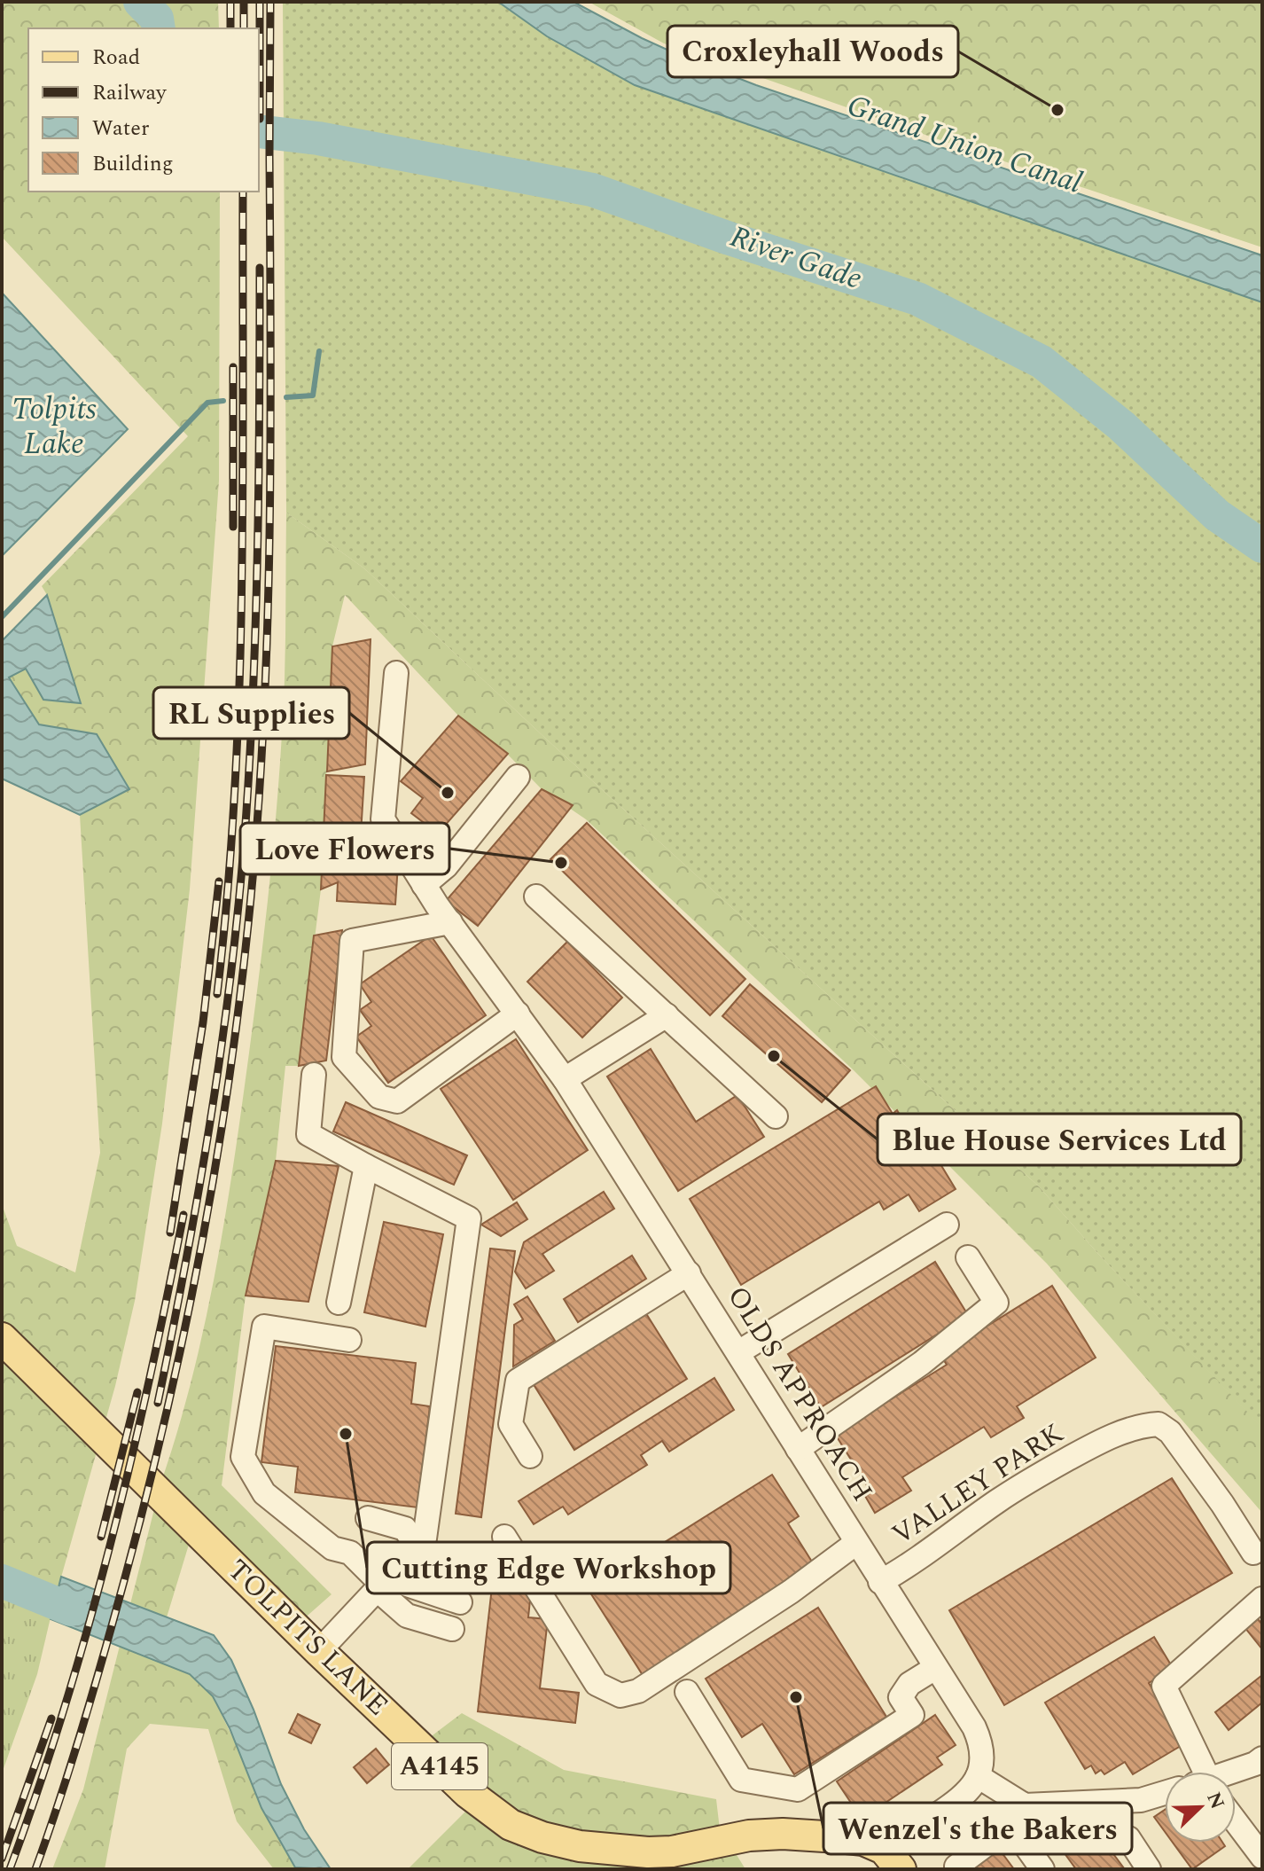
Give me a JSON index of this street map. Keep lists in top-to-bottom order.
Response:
{
  "streets": {
    "main road": ["TOLPITS LANE", "A4145"],
    "street": ["OLDS APPROACH", "VALLEY PARK"]
  },
  "crossings": [
    ["OLDS APPROACH", "VALLEY PARK"]
  ],
  "water": ["Grand Union Canal", "River Gade", "Tolpits Lake"],
  "places": [
    "Croxleyhall Woods",
    "RL Supplies",
    "Love Flowers",
    "Blue House Services Ltd",
    "Cutting Edge Workshop",
    "Wenzel's the Bakers"
  ],
  "legend": [
    "Road",
    "Railway",
    "Water",
    "Building"
  ],
  "north": "top right"
}
